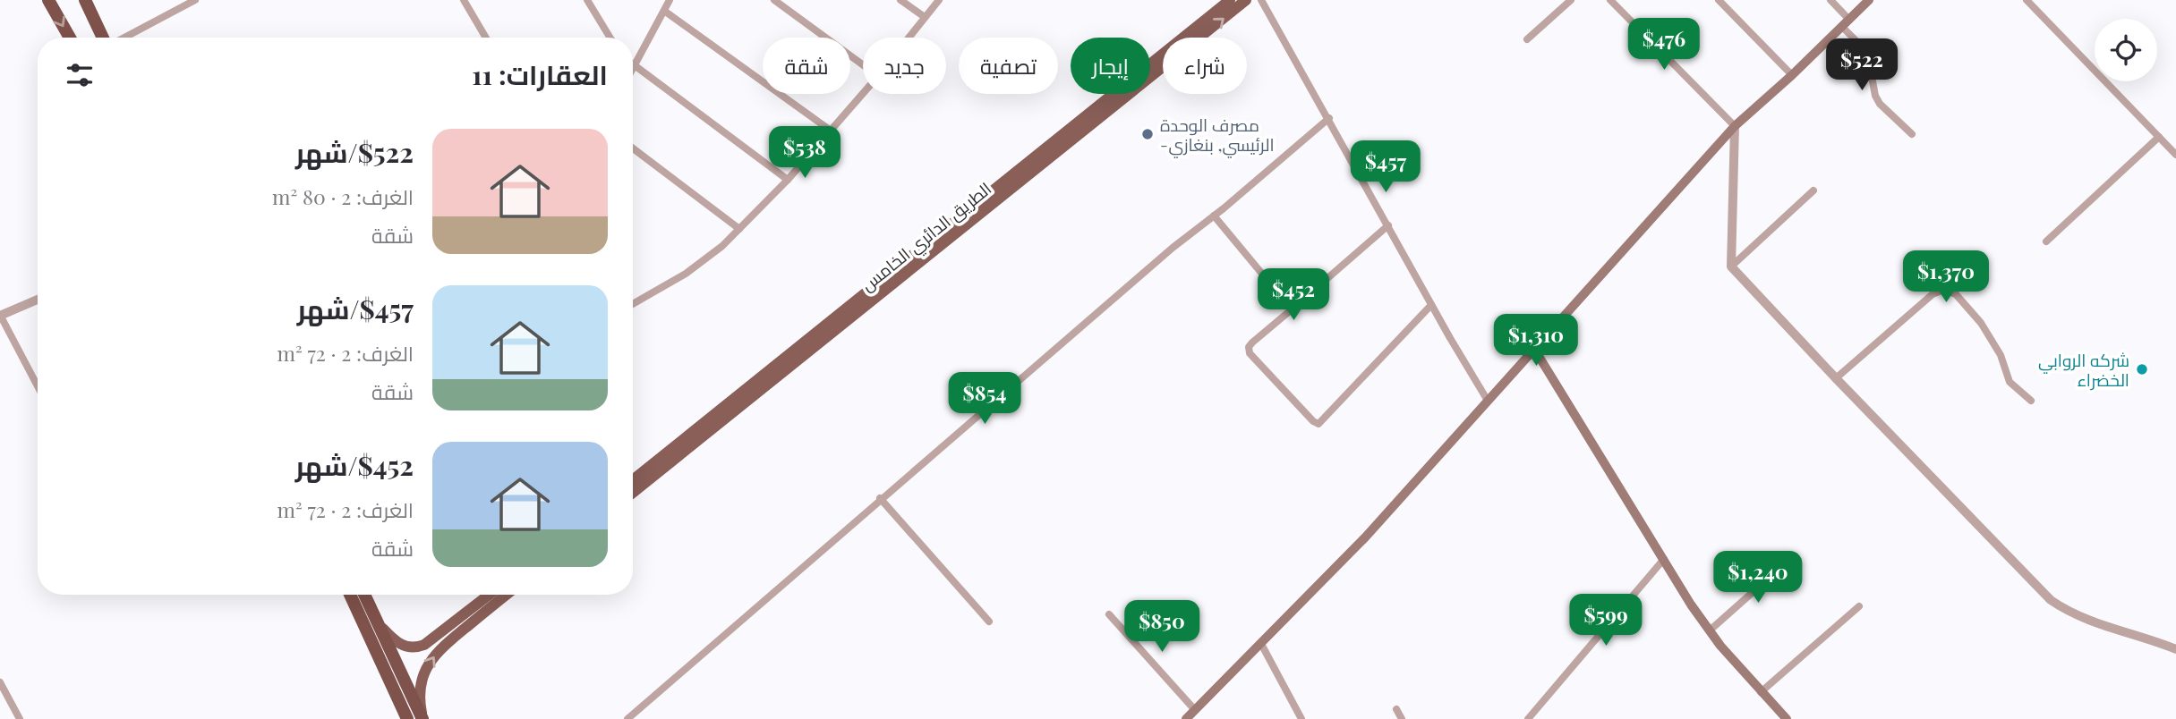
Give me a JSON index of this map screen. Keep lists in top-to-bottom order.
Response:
{
  "streets": {
    "main road": ["الطريق الدائري الخامس"]
  },
  "places": ["مصرف الوحدة -الرئيسي, بنغازي", "شركه الروابي الخضراء"],
  "page": {
    "price": [
      "$476",
      "$522",
      "$538",
      "$457",
      "$1,370",
      "$452",
      "$1,310",
      "$854",
      "$1,240",
      "$599",
      "$850"
    ],
    "chip": [
      "شراء",
      "إيجار",
      "تصفية",
      "جديد",
      "شقة"
    ],
    "heading": "العقارات: 11",
    "list": [
      {
        "name": "$522/شهر",
        "note": "الغرف: 2 · 80 m² · شقة"
      },
      {
        "name": "$457/شهر",
        "note": "الغرف: 2 · 72 m² · شقة"
      },
      {
        "name": "$452/شهر",
        "note": "الغرف: 2 · 72 m² · شقة"
      }
    ]
  }
}
